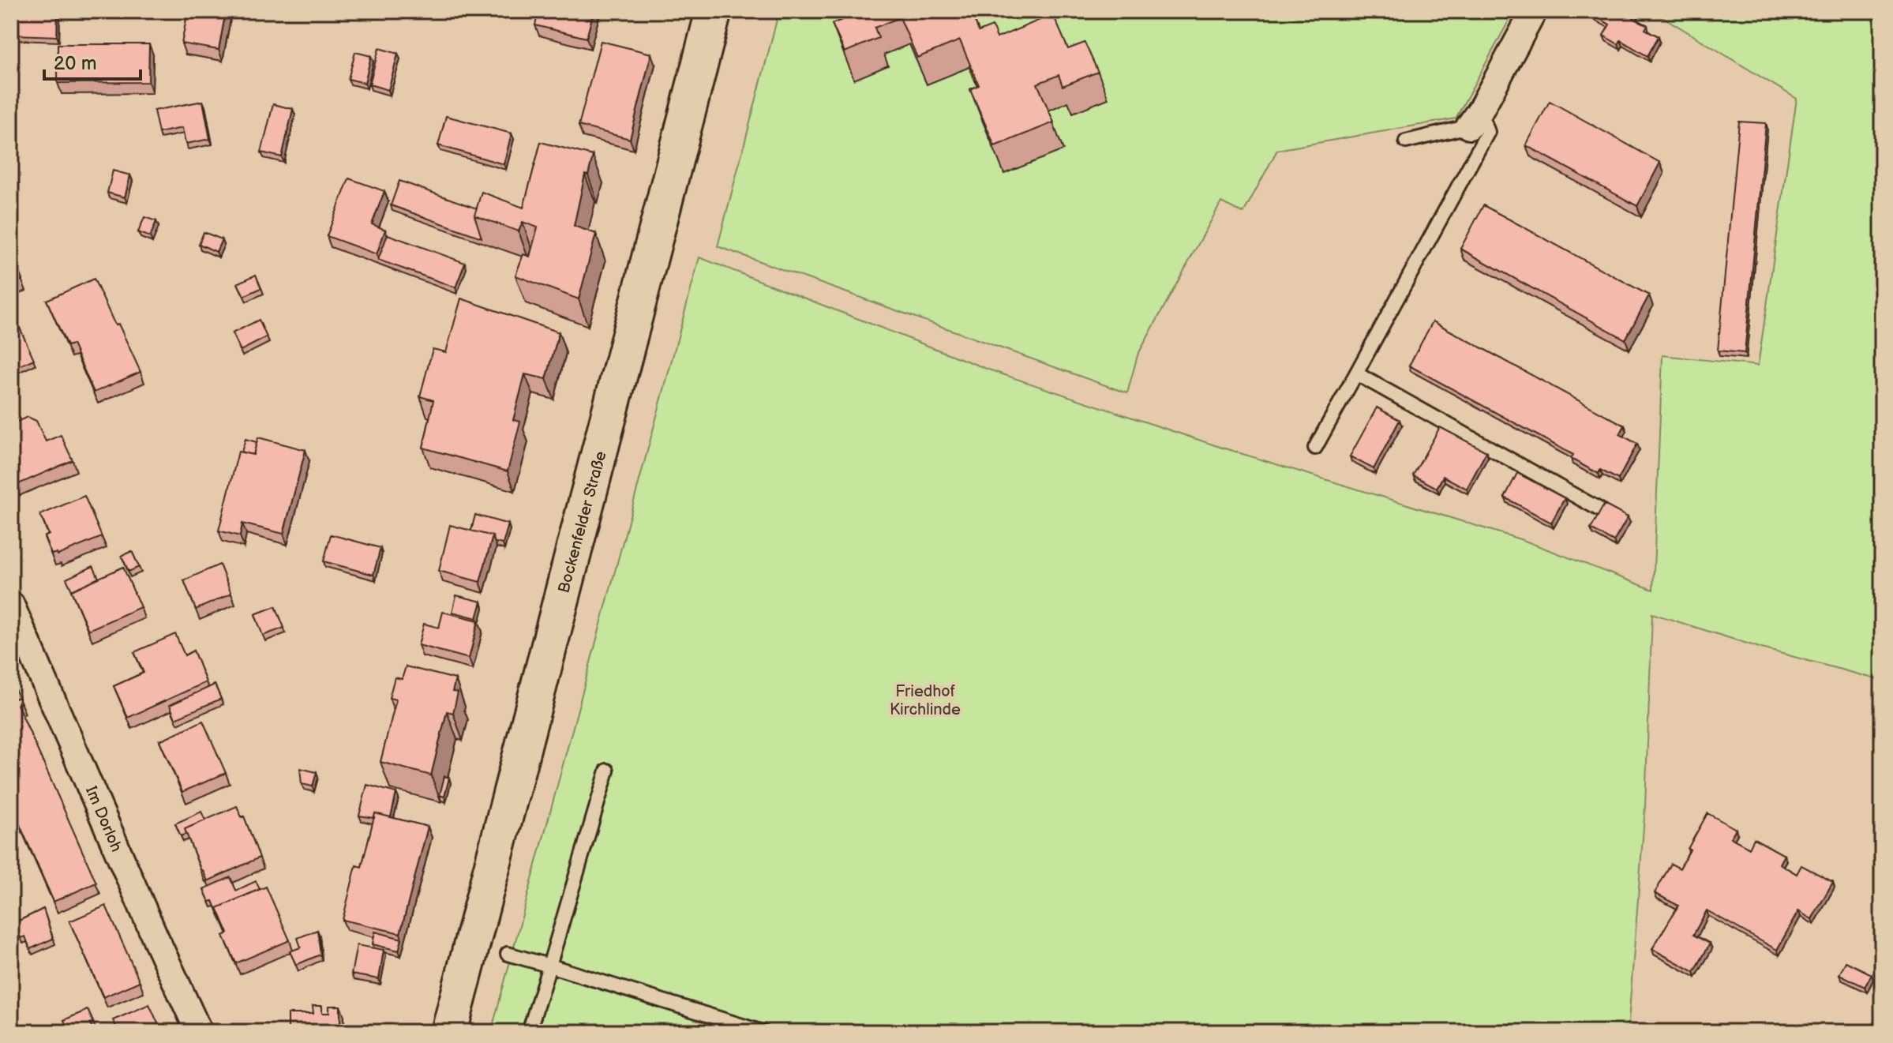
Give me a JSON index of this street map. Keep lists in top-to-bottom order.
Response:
{
  "streets": {
    "main road": ["Bockenfelder Straße"],
    "street": ["Im Dorloh"]
  },
  "parks": ["Friedhof Kirchlinde"],
  "scale_bar": "20 m"
}
